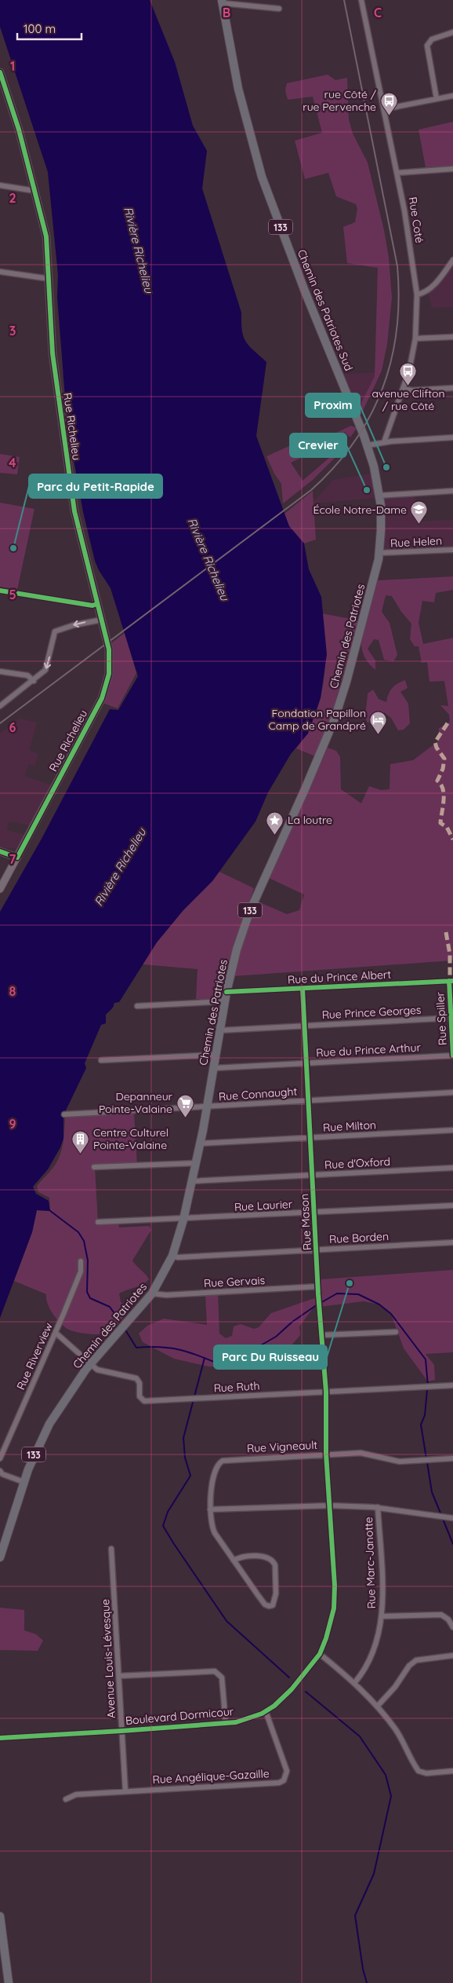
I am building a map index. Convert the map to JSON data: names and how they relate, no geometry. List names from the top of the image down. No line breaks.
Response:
{"streets":{"main road":["133","Chemin des Patriotes Sud","Rue Richelieu","Chemin des Patriotes"],"street":["Rue Coté","Rue Helen","Rue du Prince Albert","Rue Prince Georges","Rue Spiller","Rue du Prince Arthur","Rue Connaught","Rue Milton","Rue d'Oxford","Rue Laurier","Rue Mason","Rue Borden","Rue Gervais","Rue Riverview","Rue Ruth","Rue Vigneault","Rue Marc-Janotte","Avenue Louis-Lévesque","Boulevard Dormicour","Rue Angélique-Gazaille"]},"crossings":[["Chemin des Patriotes Sud","Chemin des Patriotes"],["Rue Helen","Chemin des Patriotes"],["Chemin des Patriotes","Rue du Prince Albert"],["Chemin des Patriotes","Rue Prince Georges"],["Chemin des Patriotes","Rue du Prince Arthur"],["Chemin des Patriotes","Rue Connaught"],["Chemin des Patriotes","Rue Milton"],["Chemin des Patriotes","Rue d'Oxford"],["Chemin des Patriotes","Rue Laurier"],["Chemin des Patriotes","Rue Borden"],["Chemin des Patriotes","Rue Gervais"],["Chemin des Patriotes","Rue Ruth"],["Rue du Prince Albert","Rue Spiller"],["Rue du Prince Albert","Rue Mason"],["Rue Prince Georges","Rue Spiller"],["Rue Prince Georges","Rue Mason"],["Rue Spiller","Rue du Prince Arthur"],["Rue du Prince Arthur","Rue Mason"],["Rue Connaught","Rue Mason"],["Rue Milton","Rue Mason"],["Rue d'Oxford","Rue Mason"],["Rue Laurier","Rue Mason"],["Rue Mason","Rue Borden"],["Rue Mason","Rue Gervais"],["Rue Mason","Rue Ruth"],["Rue Mason","Rue Vigneault"],["Rue Mason","Boulevard Dormicour"],["Rue Riverview","Rue Ruth"],["Rue Vigneault","Boulevard Dormicour"],["Avenue Louis-Lévesque","Boulevard Dormicour"],["Avenue Louis-Lévesque","Rue Angélique-Gazaille"],["Boulevard Dormicour","Rue Angélique-Gazaille"]],"water":["Rivière Richelieu"],"places":{"bus stop":["rue Côté / rue Pervenche","avenue Clifton / rue Côté"],"other":["Proxim","Crevier","Parc du Petit-Rapide","Parc Du Ruisseau"],"school or university":["École Notre-Dame"],"hotel":["Fondation Papillon Camp de Grandpré"],"place":["La loutre"],"supermarket":["Depanneur Pointe-Valaine"],"building":["Centre Culturel Pointe-Valaine"]},"scale_bar":"100 m","grid":{"columns":["B","C"],"rows":["1","2","3","4","5","6","7","8","9"]}}
